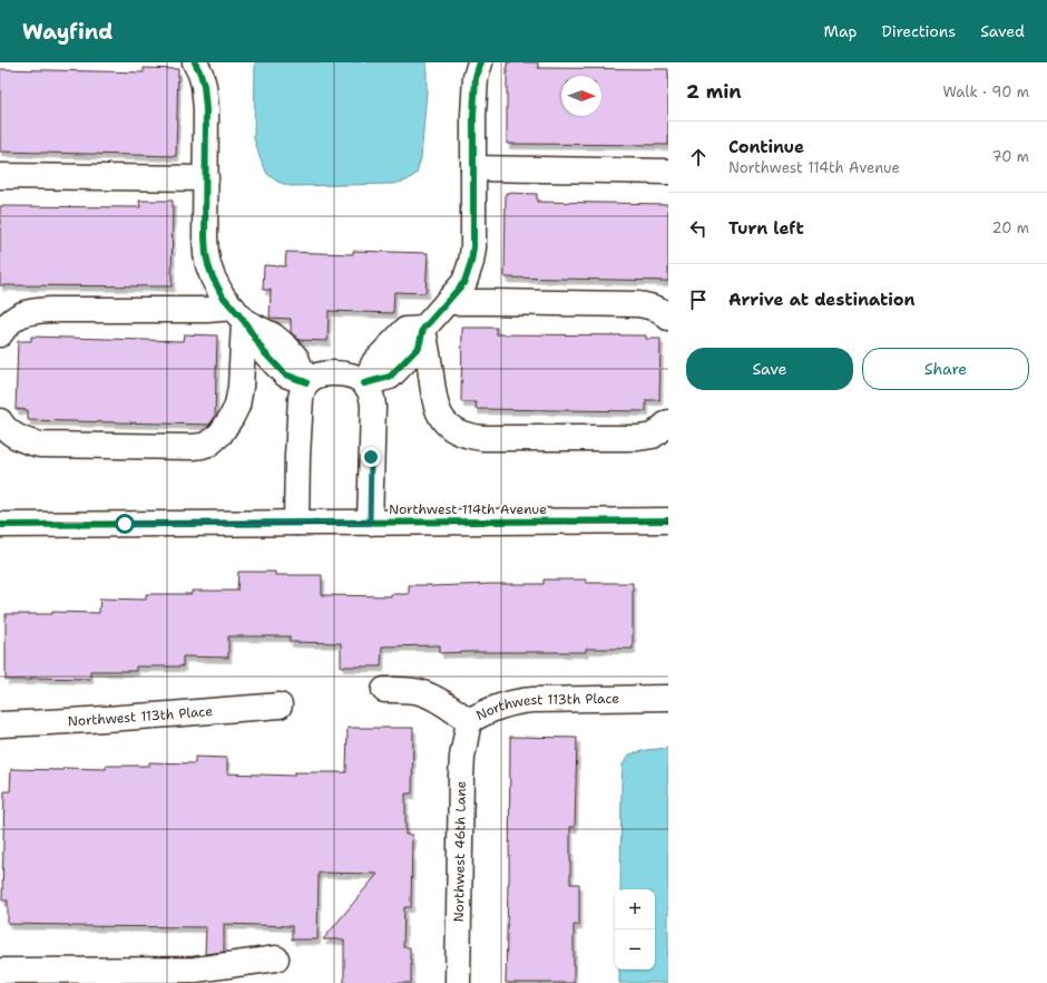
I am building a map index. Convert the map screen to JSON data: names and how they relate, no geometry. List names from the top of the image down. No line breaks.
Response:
{"streets":{"street":["Northwest 114th Avenue","Northwest 113th Place","Northwest 46th Lane"]},"crossings":[["Northwest 113th Place","Northwest 46th Lane"]],"north":"right","page":{"header":"Wayfind","nav":["Map","Directions","Saved"],"heading":["2 min","Walk · 90 m"],"list":[["Continue","Northwest 114th Avenue","70 m"],["Turn left","20 m"],"Arrive at destination"],"buttons":["Save","Share"],"map_buttons":["+","−"]}}
